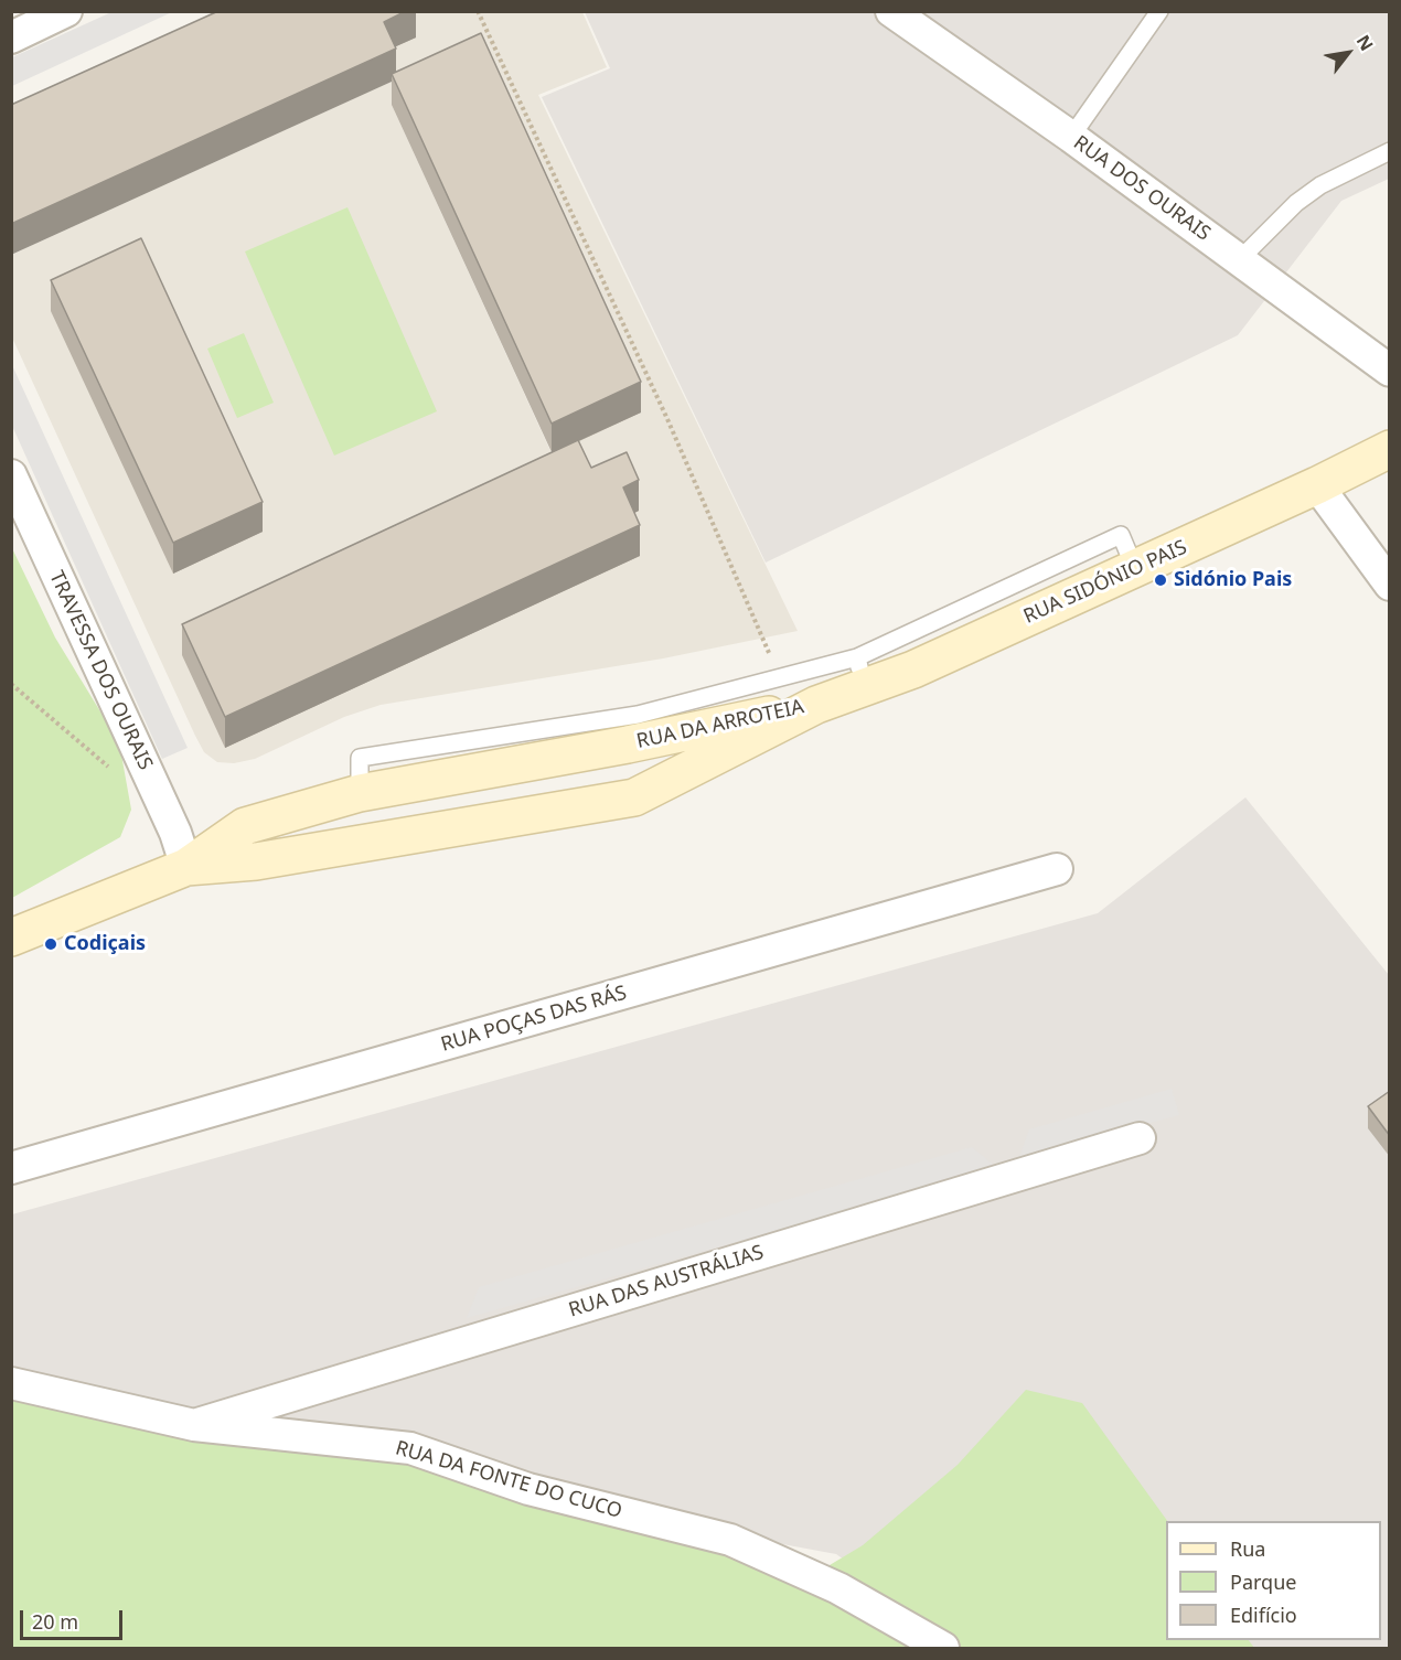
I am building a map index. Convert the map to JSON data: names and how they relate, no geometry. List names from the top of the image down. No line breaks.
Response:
{"streets":{"main road":["RUA SIDÓNIO PAIS","RUA DA ARROTEIA"],"street":["RUA DOS OURAIS","TRAVESSA DOS OURAIS","RUA POÇAS DAS RÁS","RUA DAS AUSTRÁLIAS","RUA DA FONTE DO CUCO"]},"crossings":[["RUA SIDÓNIO PAIS","RUA DA ARROTEIA"],["TRAVESSA DOS OURAIS","RUA DA ARROTEIA"],["RUA DAS AUSTRÁLIAS","RUA DA FONTE DO CUCO"]],"places":["Sidónio Pais","Codiçais"],"legend":["Rua","Parque","Edifício"],"scale_bar":"20 m","north":"top right"}
